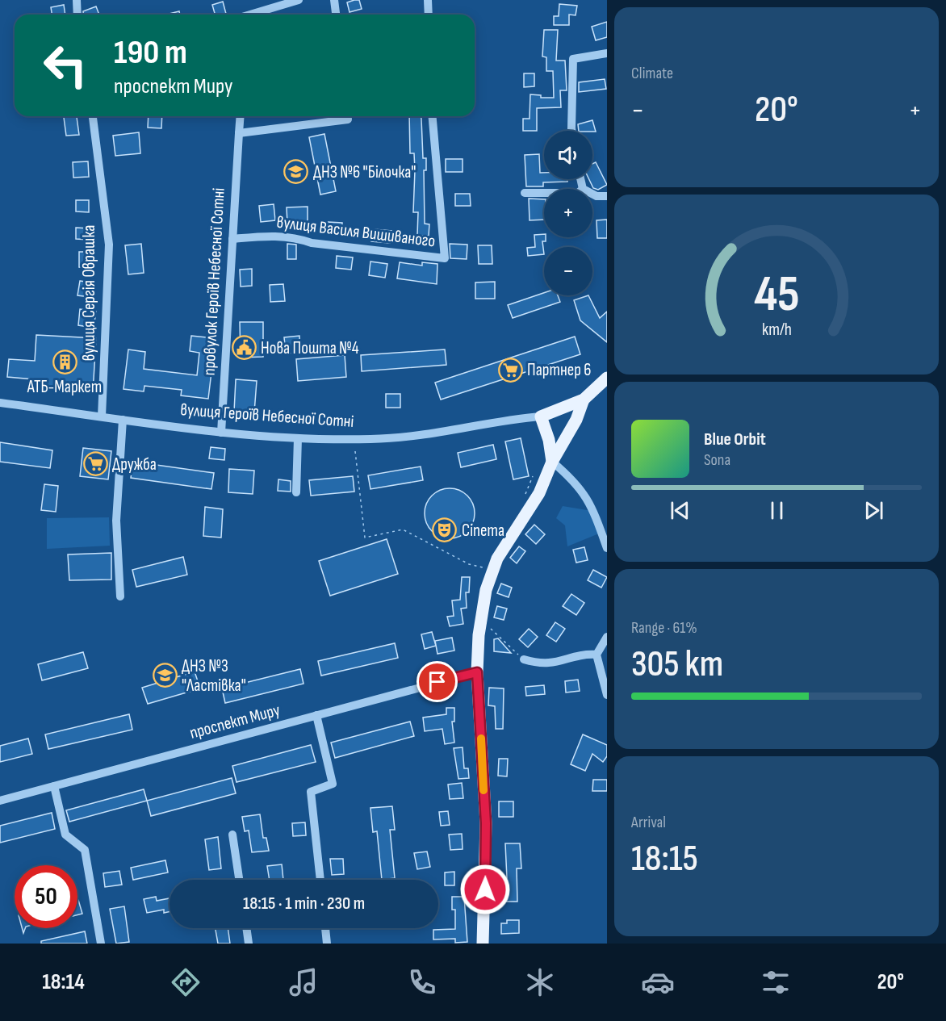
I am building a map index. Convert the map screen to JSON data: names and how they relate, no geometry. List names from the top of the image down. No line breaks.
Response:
{"streets":{"main road":["вулиця Героїв Небесної Сотні"],"street":["вулиця Василя Вишиваного","провулок Героїв Небесної Сотні","вулиця Сергія Оврашка","проспект Миру"]},"crossings":[["вулиця Василя Вишиваного","провулок Героїв Небесної Сотні"],["провулок Героїв Небесної Сотні","вулиця Героїв Небесної Сотні"],["вулиця Сергія Оврашка","вулиця Героїв Небесної Сотні"]],"places":{"school or university":["ДНЗ №6 \"Білочка\"","ДНЗ №3 \"Ластівка\""],"public building":["Нова Пошта №4"],"building":["АТБ-Маркет"],"supermarket":["Партнер 6","Дружба"],"theatre":["Cinema"]},"page":{"tile":["Climate",["Range · 61%","305 km"],["Arrival","18:15"]],"turn":["190 m","проспект Миру"],"heat":["−","20°","+"],"map_buttons":["+","−"],"song":["Blue Orbit","Sona"],"limit":"50","trip":"18:15 · 1 min · 230 m","tabs":["18:14","20°"],"gauge":["45","km/h"]}}
